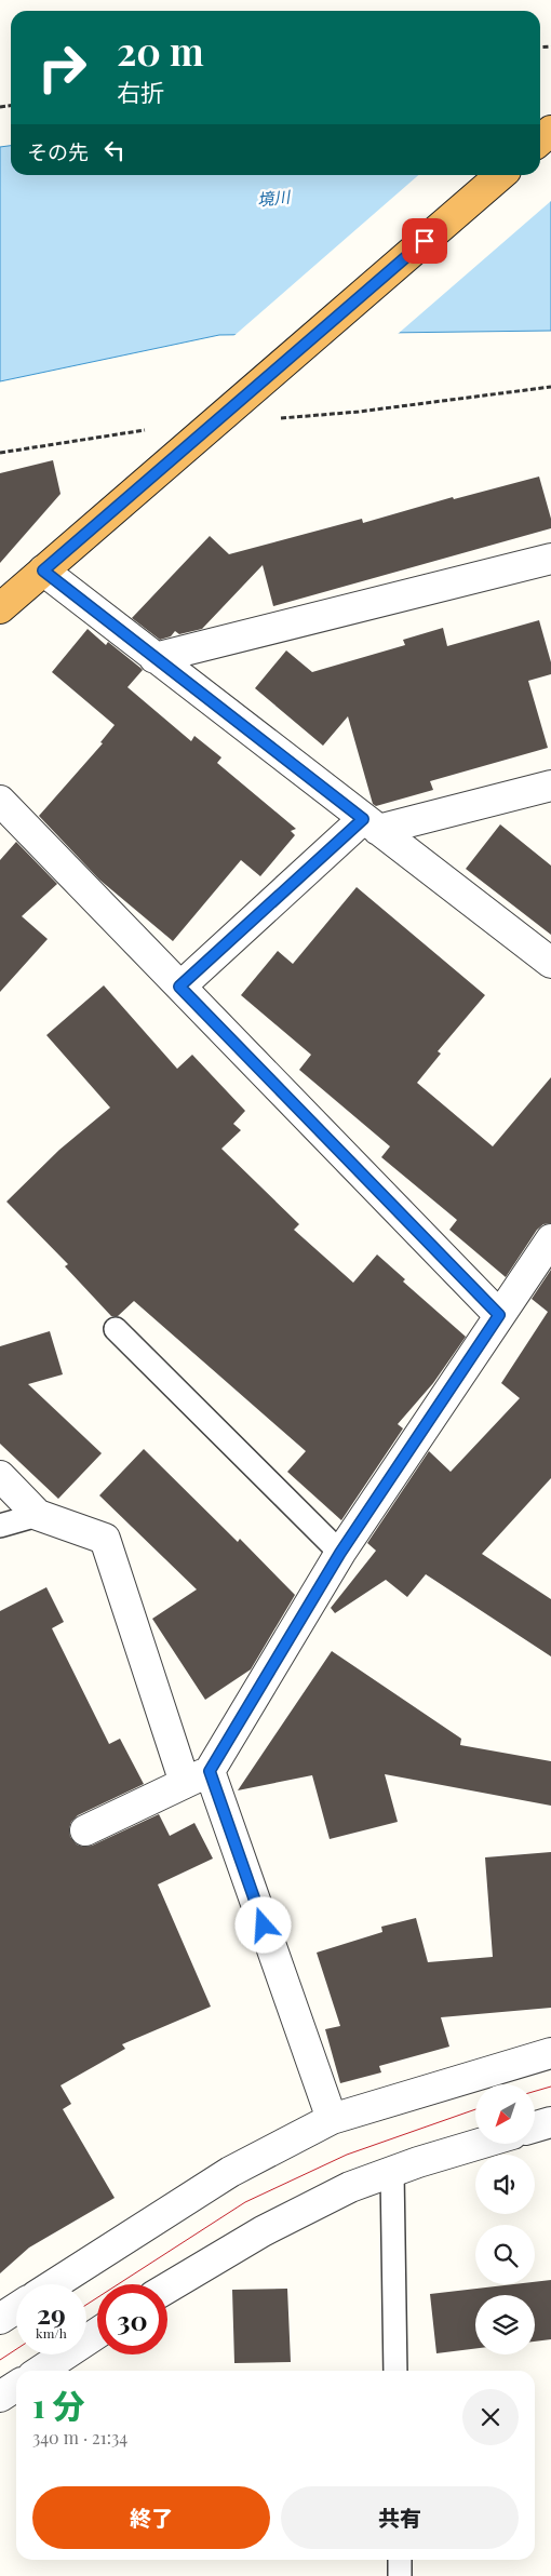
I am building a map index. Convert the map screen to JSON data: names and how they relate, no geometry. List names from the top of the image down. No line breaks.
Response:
{"water":["境川"],"north":"bottom left","page":{"turn":["20 m","右折"],"then":"その先","speed":"29 km/h","limit":"30","heading":["1 分","340 m · 21:34"],"buttons":["終了","共有"]}}
